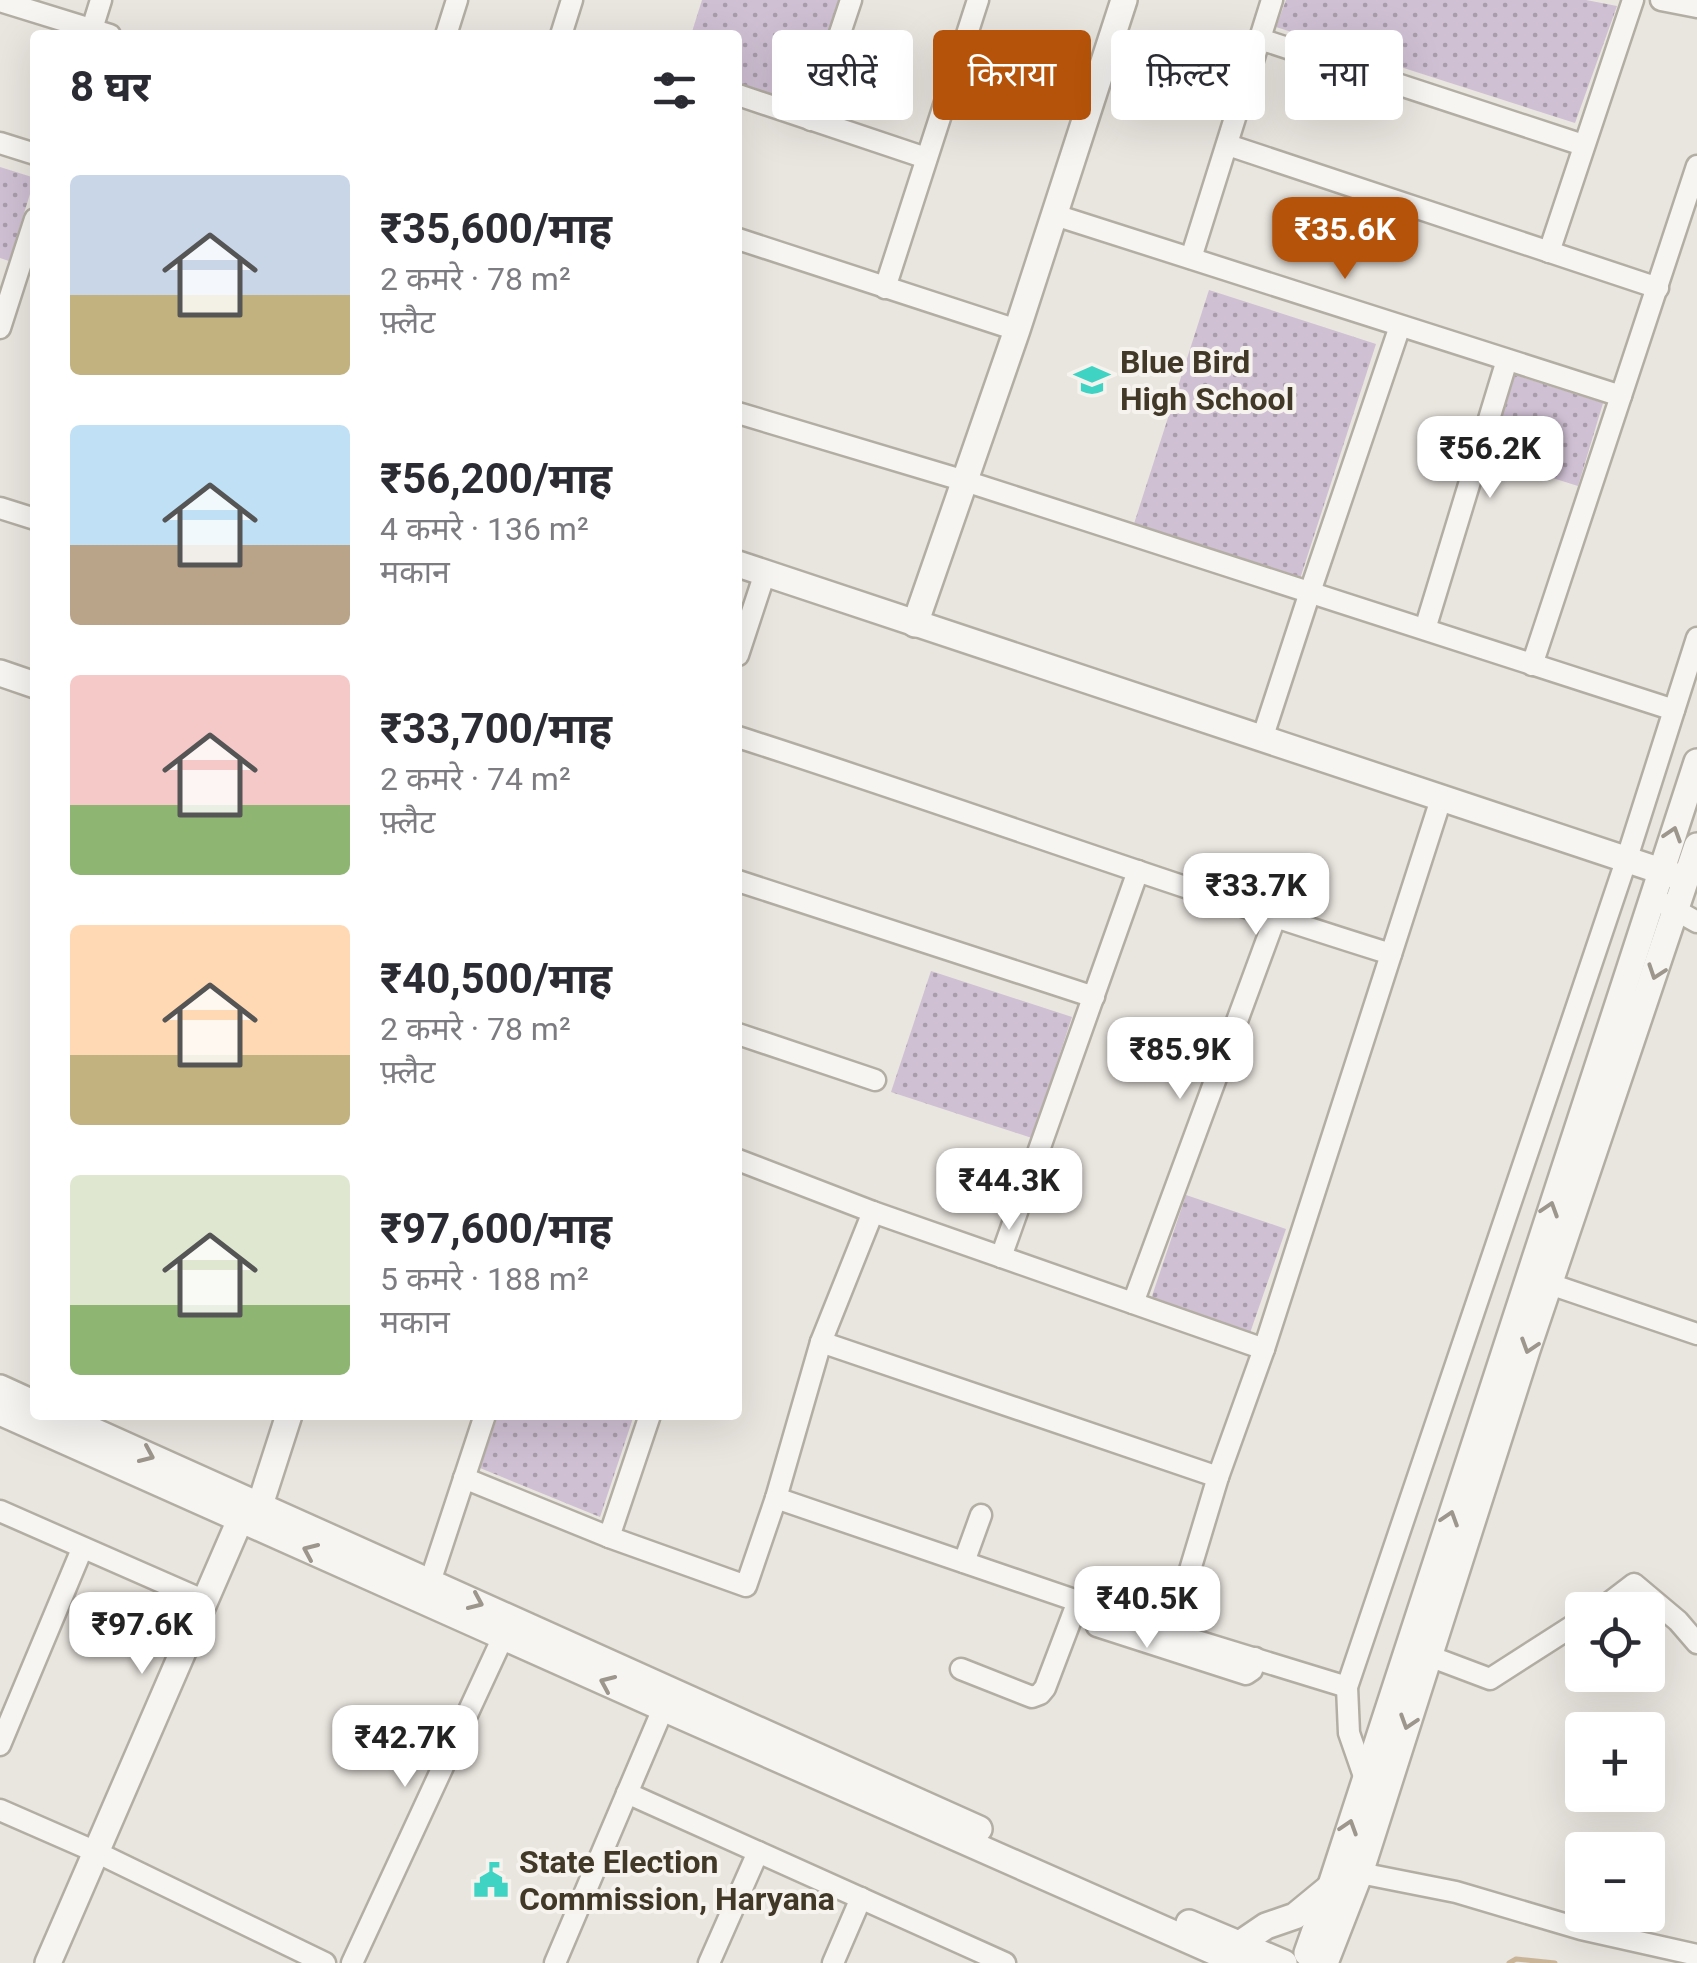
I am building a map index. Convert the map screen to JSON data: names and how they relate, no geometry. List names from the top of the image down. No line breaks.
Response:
{"places":{"school or university":["Blue Bird High School"],"public building":["State Election Commission, Haryana"]},"page":{"chip":["खरीदें","किराया","फ़िल्टर","नया"],"heading":"8 घर","list":[{"name":"₹35,600/माह","note":"2 कमरे · 78 m² · फ़्लैट"},{"name":"₹56,200/माह","note":"4 कमरे · 136 m² · मकान"},{"name":"₹33,700/माह","note":"2 कमरे · 74 m² · फ़्लैट"},{"name":"₹40,500/माह","note":"2 कमरे · 78 m² · फ़्लैट"},{"name":"₹97,600/माह","note":"5 कमरे · 188 m² · मकान"}],"price":["₹35.6K","₹56.2K","₹33.7K","₹85.9K","₹44.3K","₹40.5K","₹97.6K","₹42.7K"],"map_buttons":["+","−"]}}
